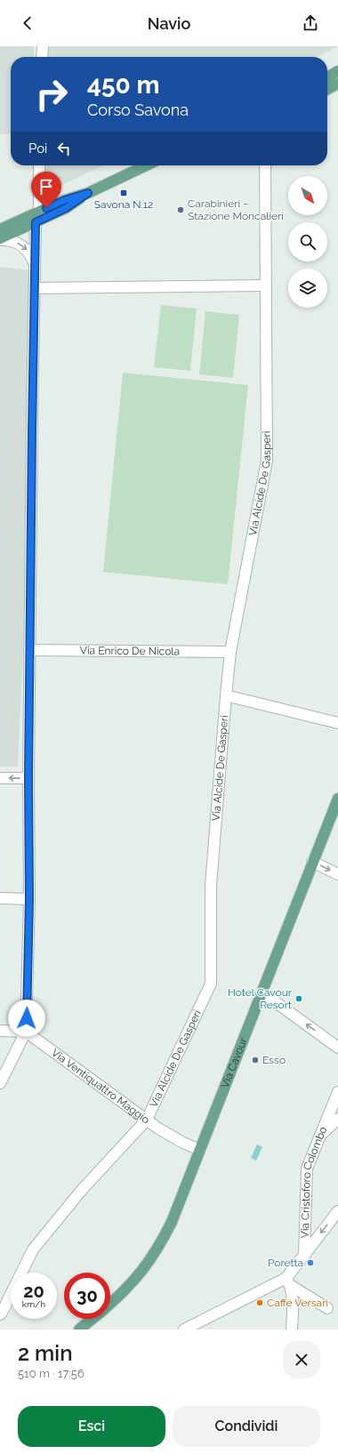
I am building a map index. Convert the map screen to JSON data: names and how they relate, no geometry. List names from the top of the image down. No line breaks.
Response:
{"streets":{"main road":["Via Cavour"],"street":["Via Alcide De Gasperi","Via Enrico De Nicola","Via Ventiquattro Maggio","Via Cristoforo Colombo"]},"crossings":[["Via Alcide De Gasperi","Via Enrico De Nicola"],["Via Alcide De Gasperi","Via Ventiquattro Maggio"],["Via Cavour","Via Ventiquattro Maggio"]],"places":{"transit":["Savona N.12"],"other":["Carabinieri – Stazione Moncalieri","Hotel Cavour Resort","Esso","Poretta","Caffè Versari"]},"north":"bottom right","page":{"header":"Navio","turn":["450 m","Corso Savona"],"then":"Poi","speed":"20 km/h","limit":"30","heading":["2 min","510 m · 17:56"],"buttons":["Esci","Condividi"]}}
